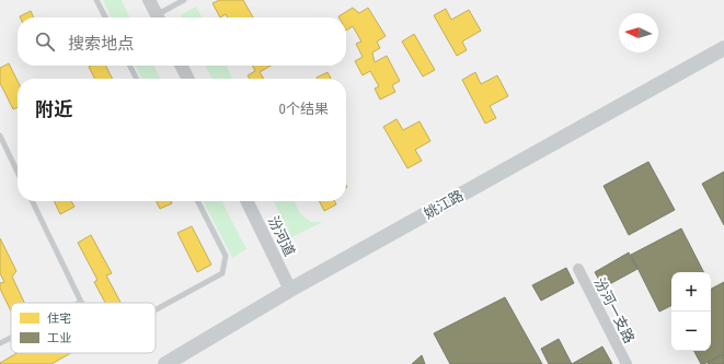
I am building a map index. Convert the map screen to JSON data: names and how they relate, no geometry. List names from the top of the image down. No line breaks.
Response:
{"streets":{"main road":["姚江路"],"street":["汾河道","汾河一支路"]},"crossings":[["姚江路","汾河道"]],"legend":["住宅","工业"],"north":"left","page":{"search":"搜索地点","heading":["附近","0个结果"],"map_buttons":["+","−"]}}
